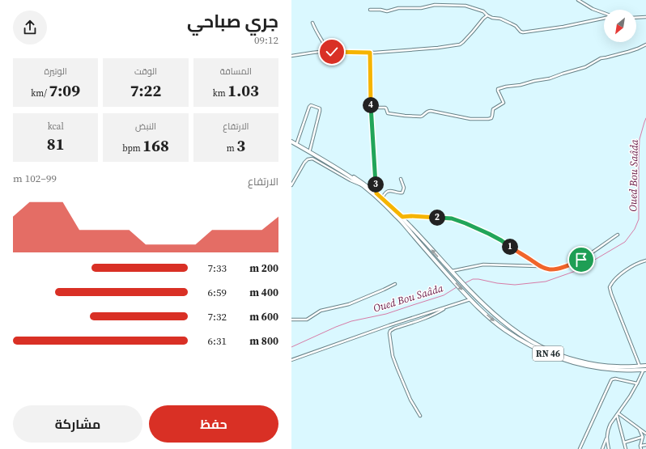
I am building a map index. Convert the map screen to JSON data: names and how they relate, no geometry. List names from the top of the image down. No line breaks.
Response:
{"streets":{"main road":["RN 46"]},"water":["Oued Bou Saâda"],"north":"bottom left","page":{"heading":["جري صباحي","09:12"],"stats":[["المسافة","1.03 km"],["الوقت","7:22"],["الوتيرة","7:09 /km"],["الارتفاع","3 m"],["النبض","168 bpm"],["kcal","81"]],"pins":["4","3","2","1"],"chart":["الارتفاع","99–102 m"],"list":[{"name":"200 m","note":"7:33"},{"name":"400 m","note":"6:59"},{"name":"600 m","note":"7:32"},{"name":"800 m","note":"6:31"}],"buttons":["حفظ","مشاركة"]}}
